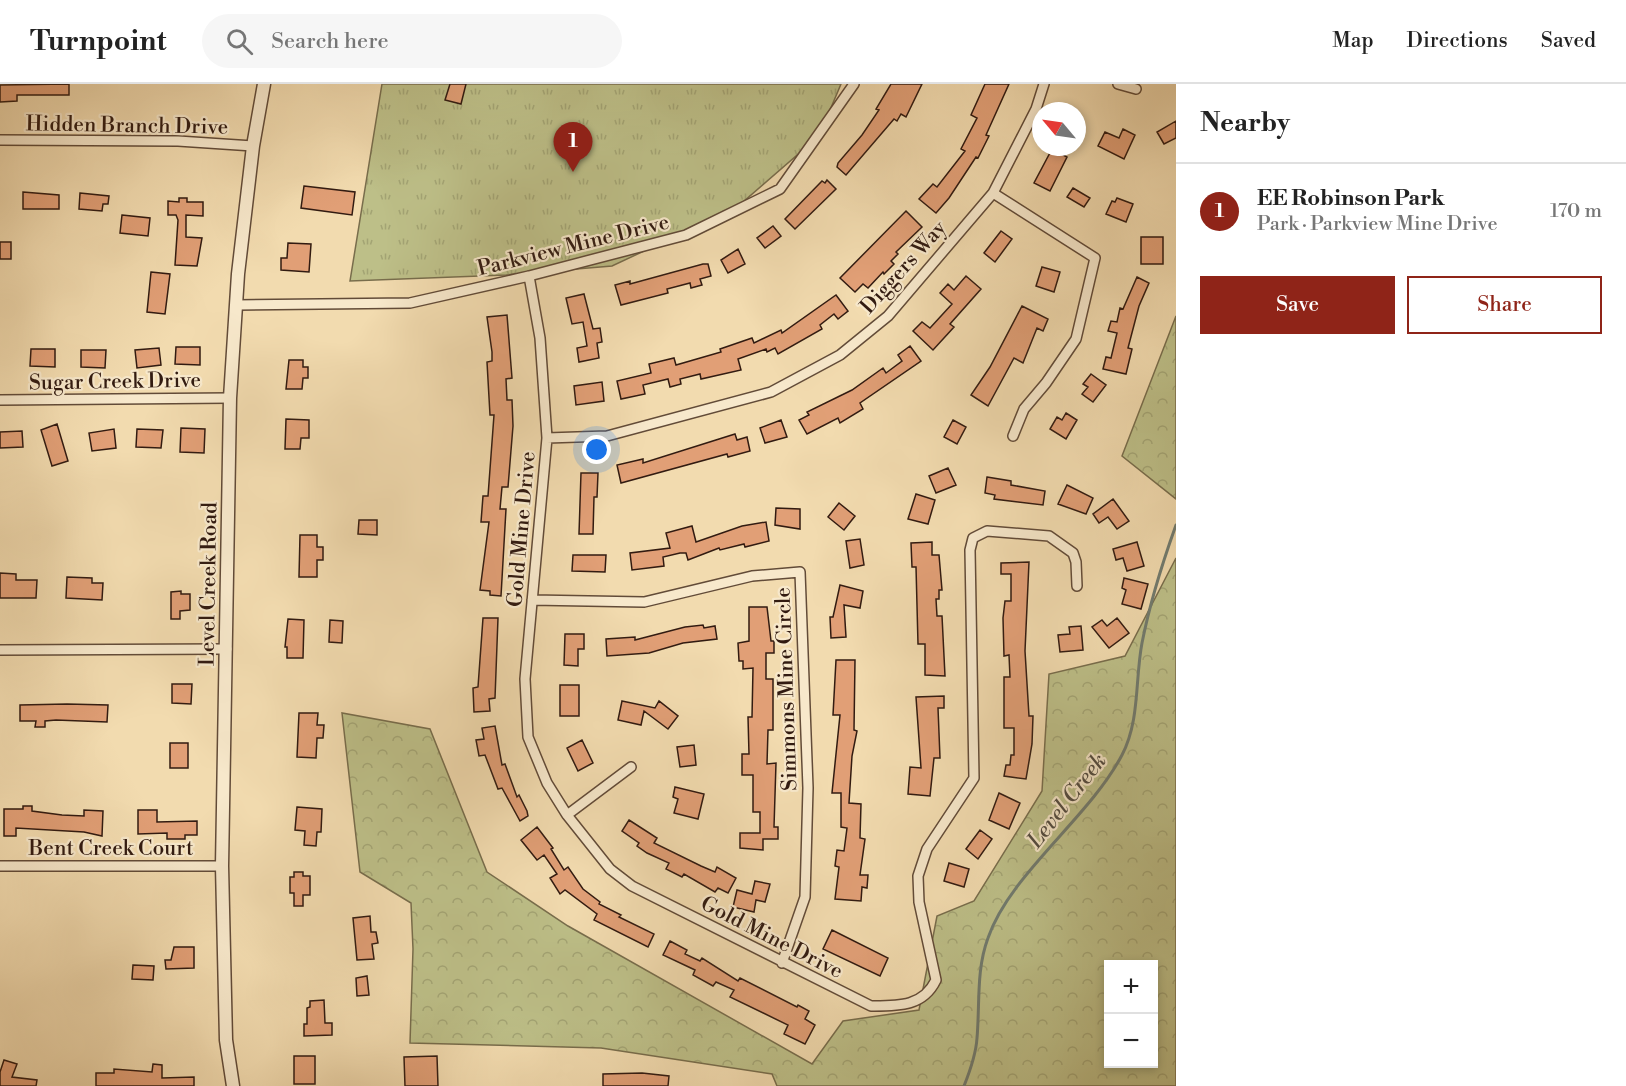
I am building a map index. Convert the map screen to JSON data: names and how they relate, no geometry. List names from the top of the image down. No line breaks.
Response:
{"streets":{"street":["Hidden Branch Drive","Parkview Mine Drive","Diggers Way","Sugar Creek Drive","Gold Mine Drive","Level Creek Road","Simmons Mine Circle","Bent Creek Court"]},"crossings":[["Hidden Branch Drive","Level Creek Road"],["Parkview Mine Drive","Gold Mine Drive"],["Parkview Mine Drive","Level Creek Road"],["Diggers Way","Gold Mine Drive"],["Sugar Creek Drive","Level Creek Road"],["Gold Mine Drive","Simmons Mine Circle"],["Level Creek Road","Bent Creek Court"]],"water":["Level Creek"],"north":"top left","page":{"header":"Turnpoint","search":"Search here","nav":["Map","Directions","Saved"],"heading":"Nearby","pins":"1","list":[{"mark":"1","name":"EE Robinson Park","note":"Park · Parkview Mine Drive","value":"170 m"}],"buttons":["Save","Share"],"map_buttons":["+","−"]}}
